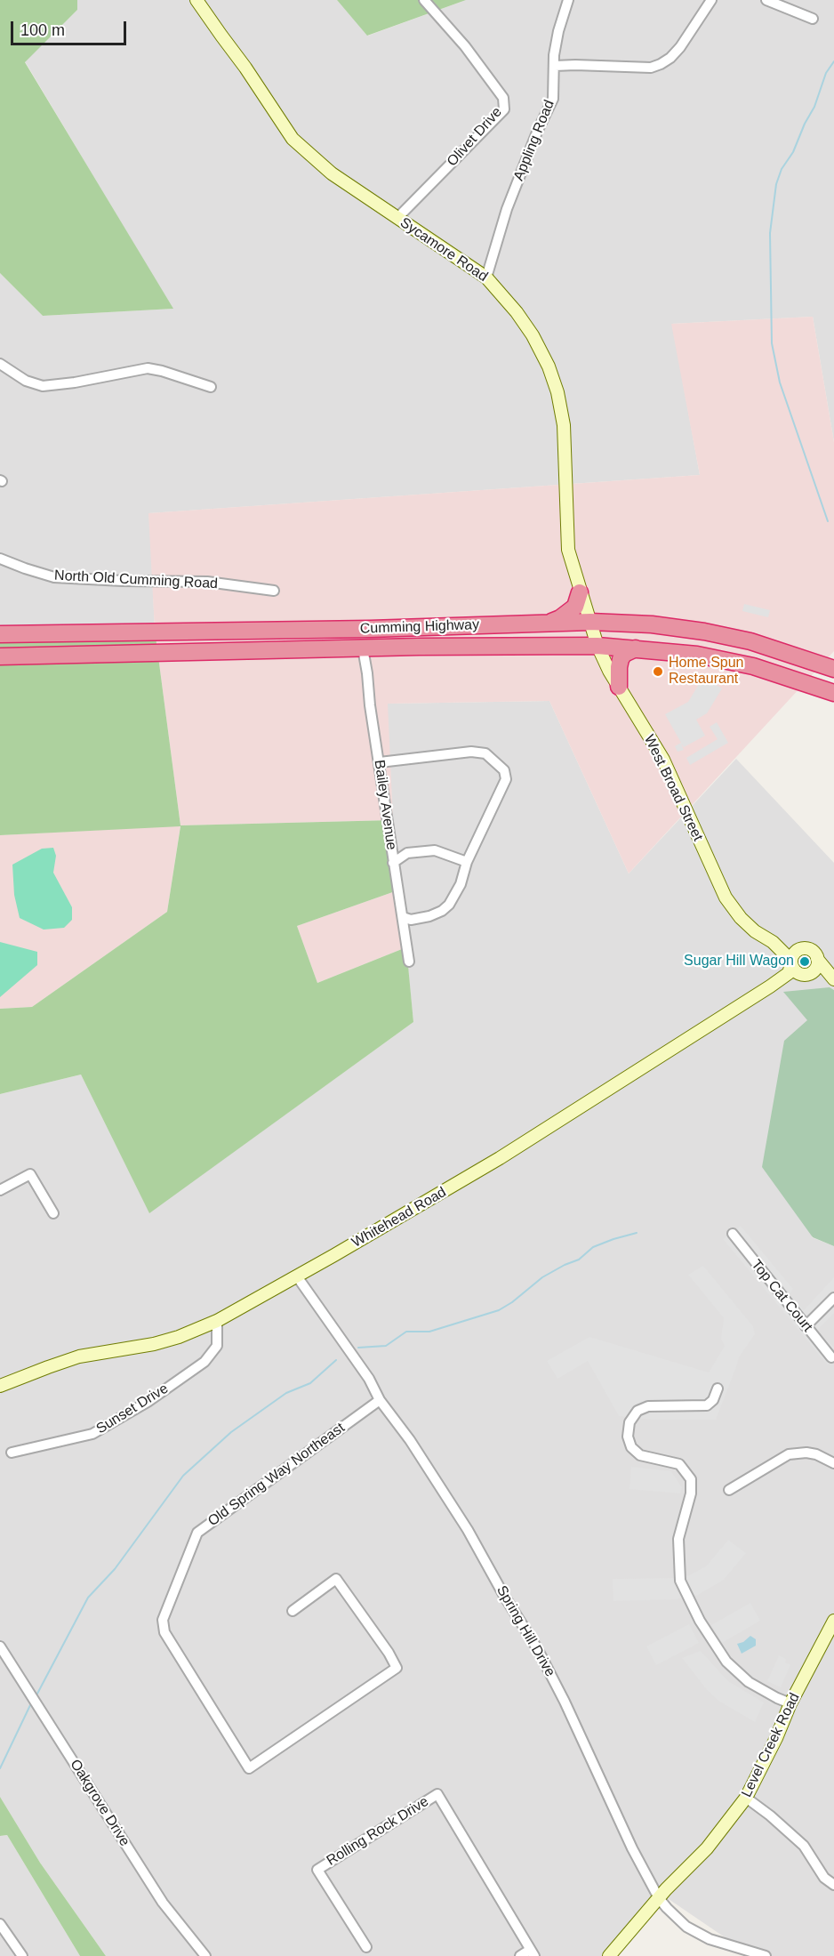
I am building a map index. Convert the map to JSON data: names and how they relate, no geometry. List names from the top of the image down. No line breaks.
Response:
{"streets":{"highway":["Cumming Highway"],"street":["Olivet Drive","Appling Road","Sycamore Road","North Old Cumming Road","West Broad Street","Bailey Avenue","Whitehead Road","Top Cat Court","Sunset Drive","Old Spring Way Northeast","Spring Hill Drive","Level Creek Road","Oakgrove Drive","Rolling Rock Drive"]},"crossings":[["Olivet Drive","Sycamore Road"],["Appling Road","Sycamore Road"],["Sycamore Road","Cumming Highway"],["Sycamore Road","West Broad Street"],["Cumming Highway","West Broad Street"],["Cumming Highway","Bailey Avenue"],["West Broad Street","Whitehead Road"],["Whitehead Road","Sunset Drive"],["Whitehead Road","Spring Hill Drive"],["Old Spring Way Northeast","Spring Hill Drive"],["Spring Hill Drive","Level Creek Road"]],"places":["Home Spun Restaurant","Sugar Hill Wagon"],"scale_bar":"100 m"}
